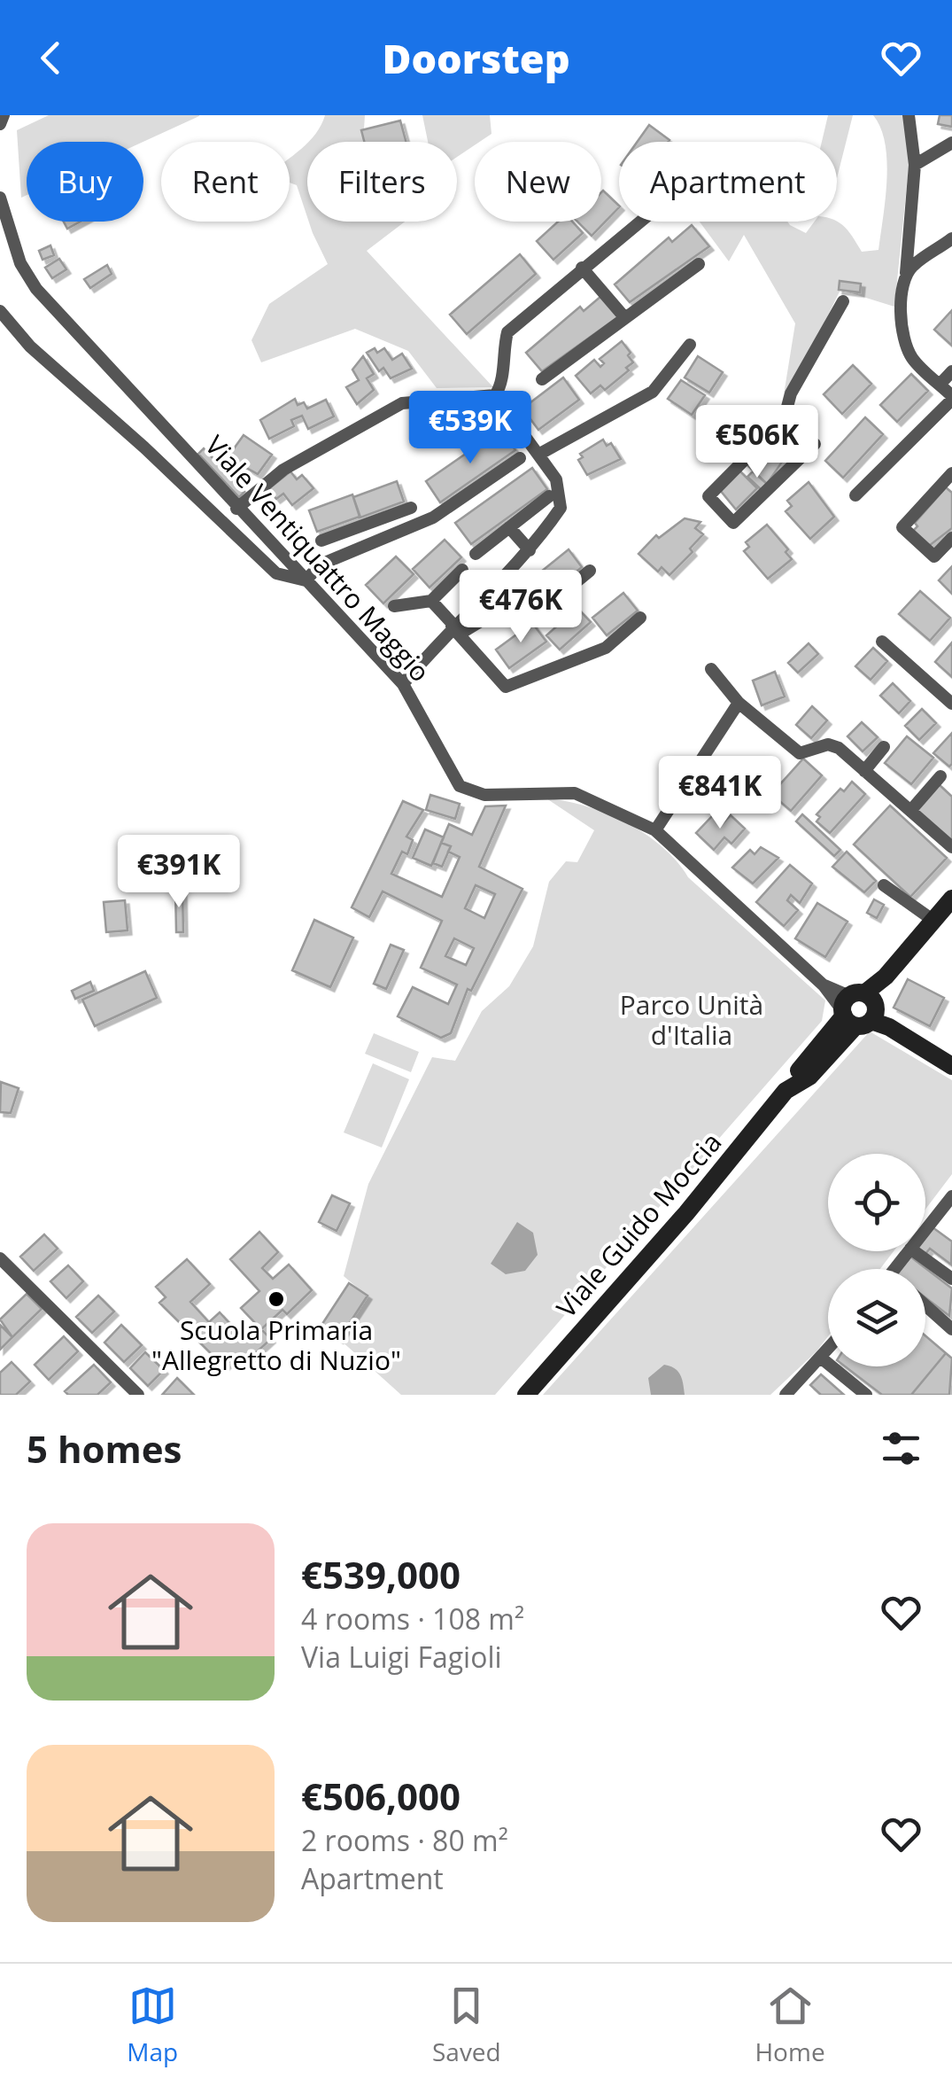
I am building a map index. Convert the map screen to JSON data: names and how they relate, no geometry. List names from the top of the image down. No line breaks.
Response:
{"streets":{"main road":["Viale Ventiquattro Maggio","Viale Guido Moccia"]},"crossings":[["Viale Ventiquattro Maggio","Viale Guido Moccia"]],"parks":["Parco Unità d'Italia"],"places":["Scuola Primaria \"Allegretto di Nuzio\""],"page":{"header":"Doorstep","chip":["Buy","Rent","Filters","New","Apartment"],"price":["€539K","€506K","€476K","€841K","€391K"],"heading":"5 homes","list":[{"name":"€539,000","note":"4 rooms · 108 m² · Via Luigi Fagioli"},{"name":"€506,000","note":"2 rooms · 80 m² · Apartment"}],"tabs":["Map","Saved","Home"]}}
